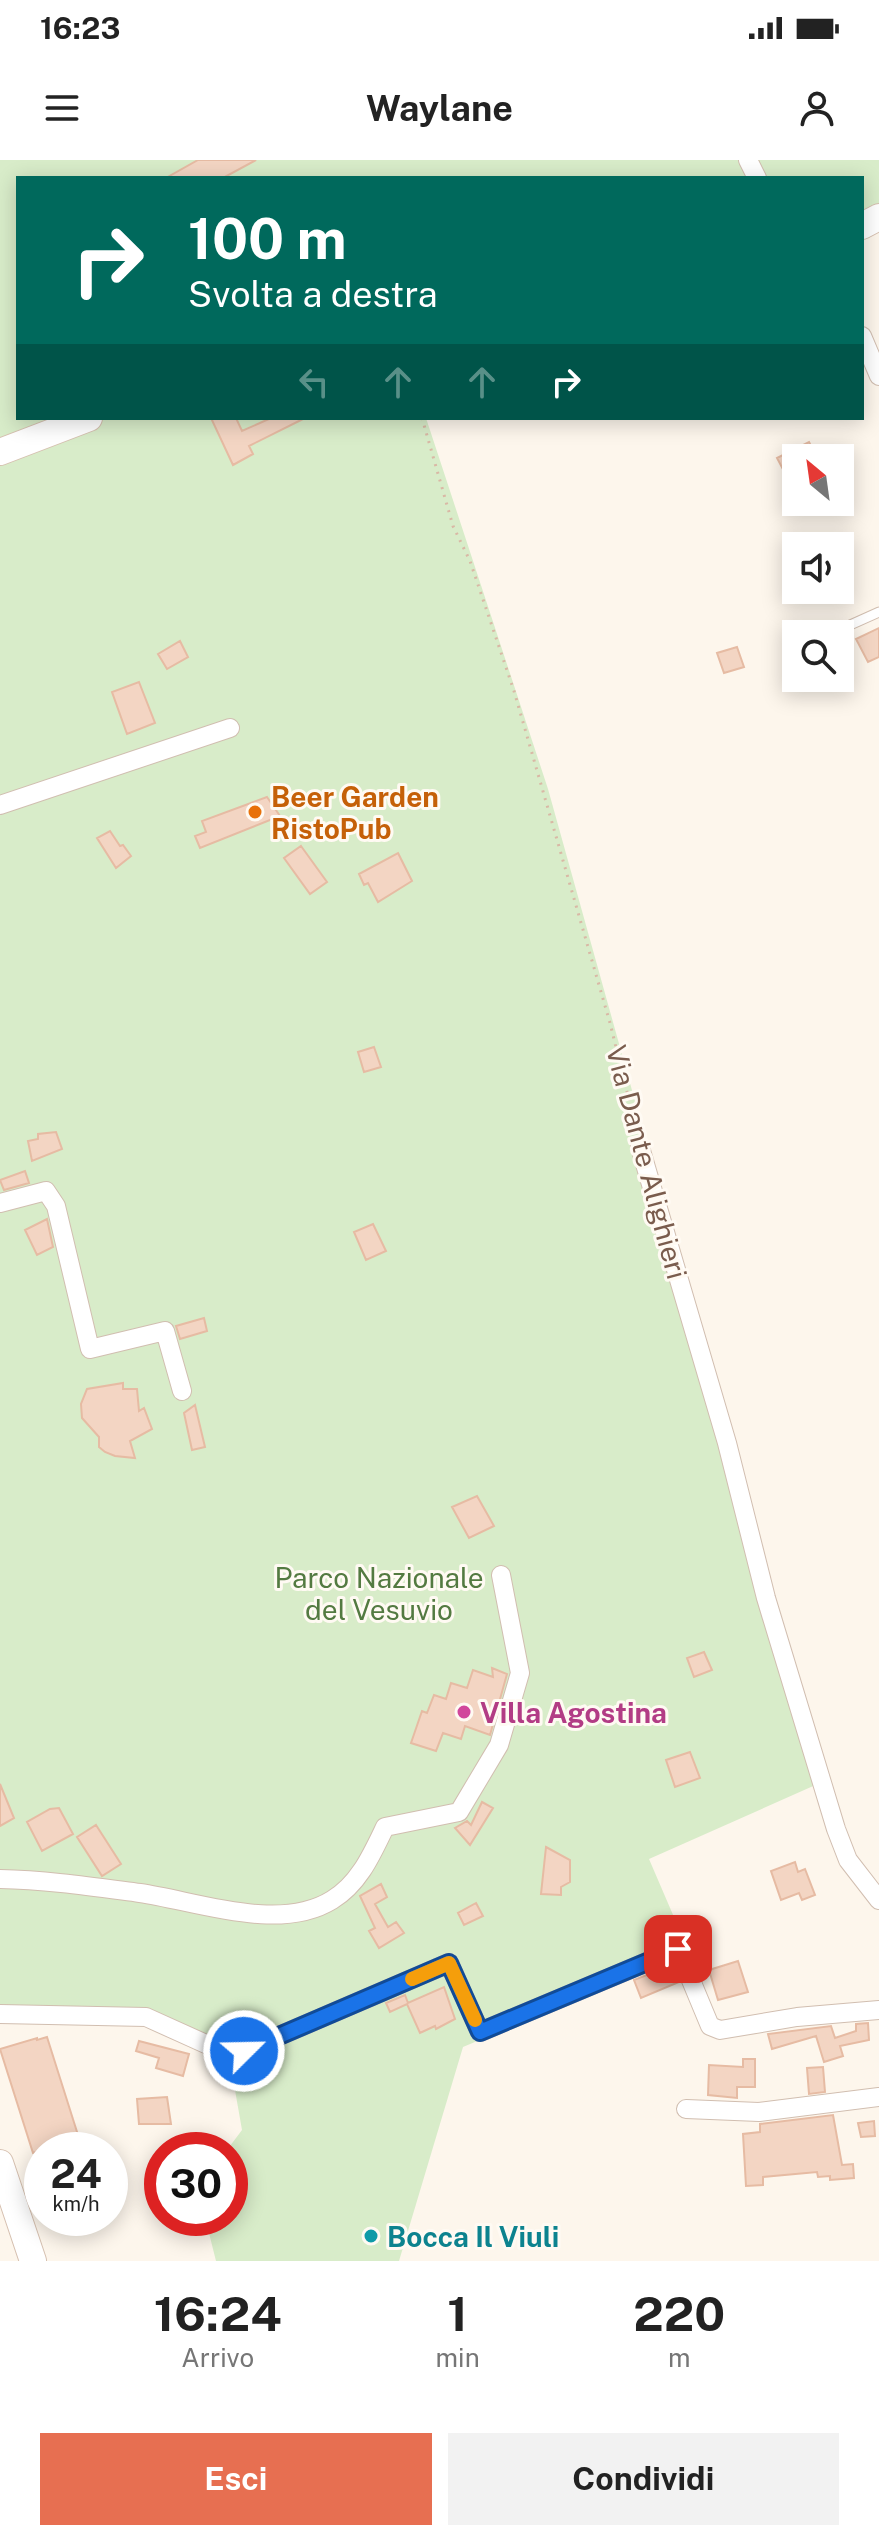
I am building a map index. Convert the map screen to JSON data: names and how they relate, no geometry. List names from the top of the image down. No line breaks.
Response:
{"streets":{"street":["Via Dante Alighieri"]},"parks":["Parco Nazionale del Vesuvio"],"places":["Beer Garden RistoPub","Villa Agostina","Bocca Il Viuli"],"north":"top left","page":{"status":"16:23","header":"Waylane","turn":["100 m","Svolta a destra"],"speed":"24 km/h","limit":"30","eta":["16:24","Arrivo","1","min","220","m"],"buttons":["Esci","Condividi"]}}
